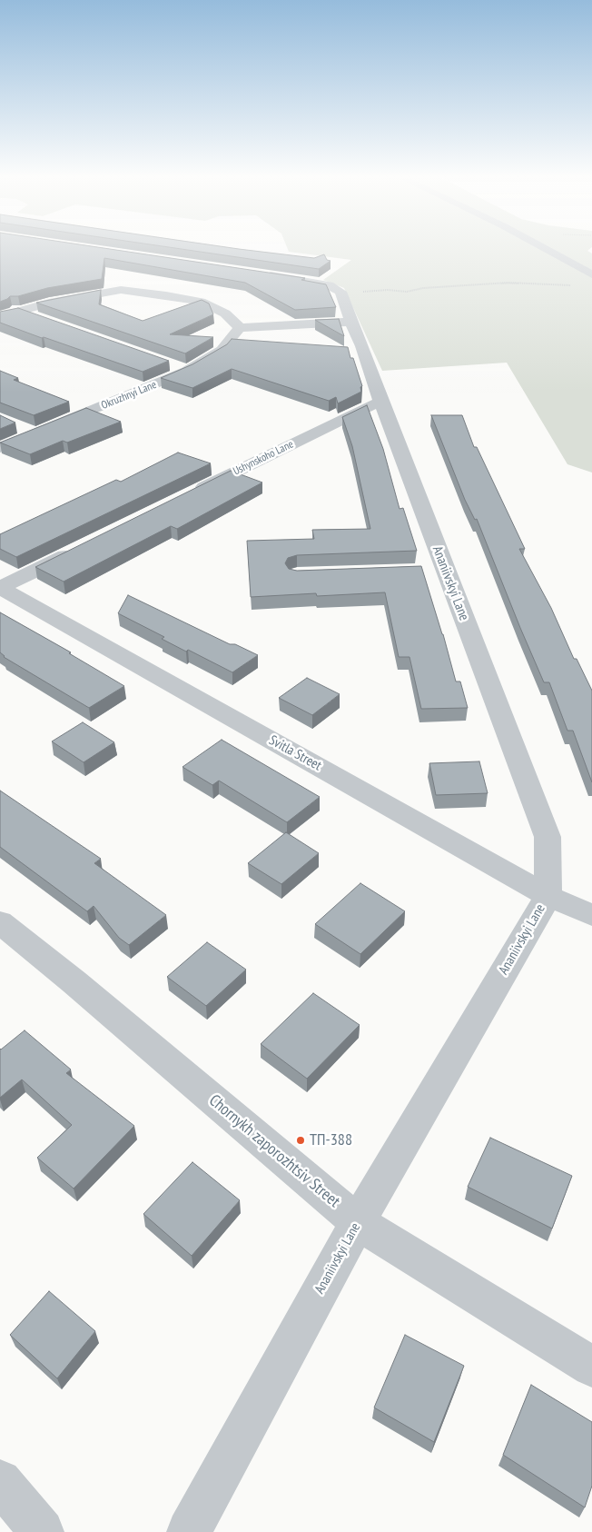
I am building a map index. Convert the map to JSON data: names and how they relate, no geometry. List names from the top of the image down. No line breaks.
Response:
{"streets":{"street":["Okruzhnyi Lane","Ushynskoho Lane","Ananiivskyi Lane","Svitla Street","Chornykh zaporozhtsiv Street"]},"crossings":[["Ushynskoho Lane","Ananiivskyi Lane"],["Ananiivskyi Lane","Svitla Street"],["Ananiivskyi Lane","Chornykh zaporozhtsiv Street"]],"places":["ТП-388"]}
